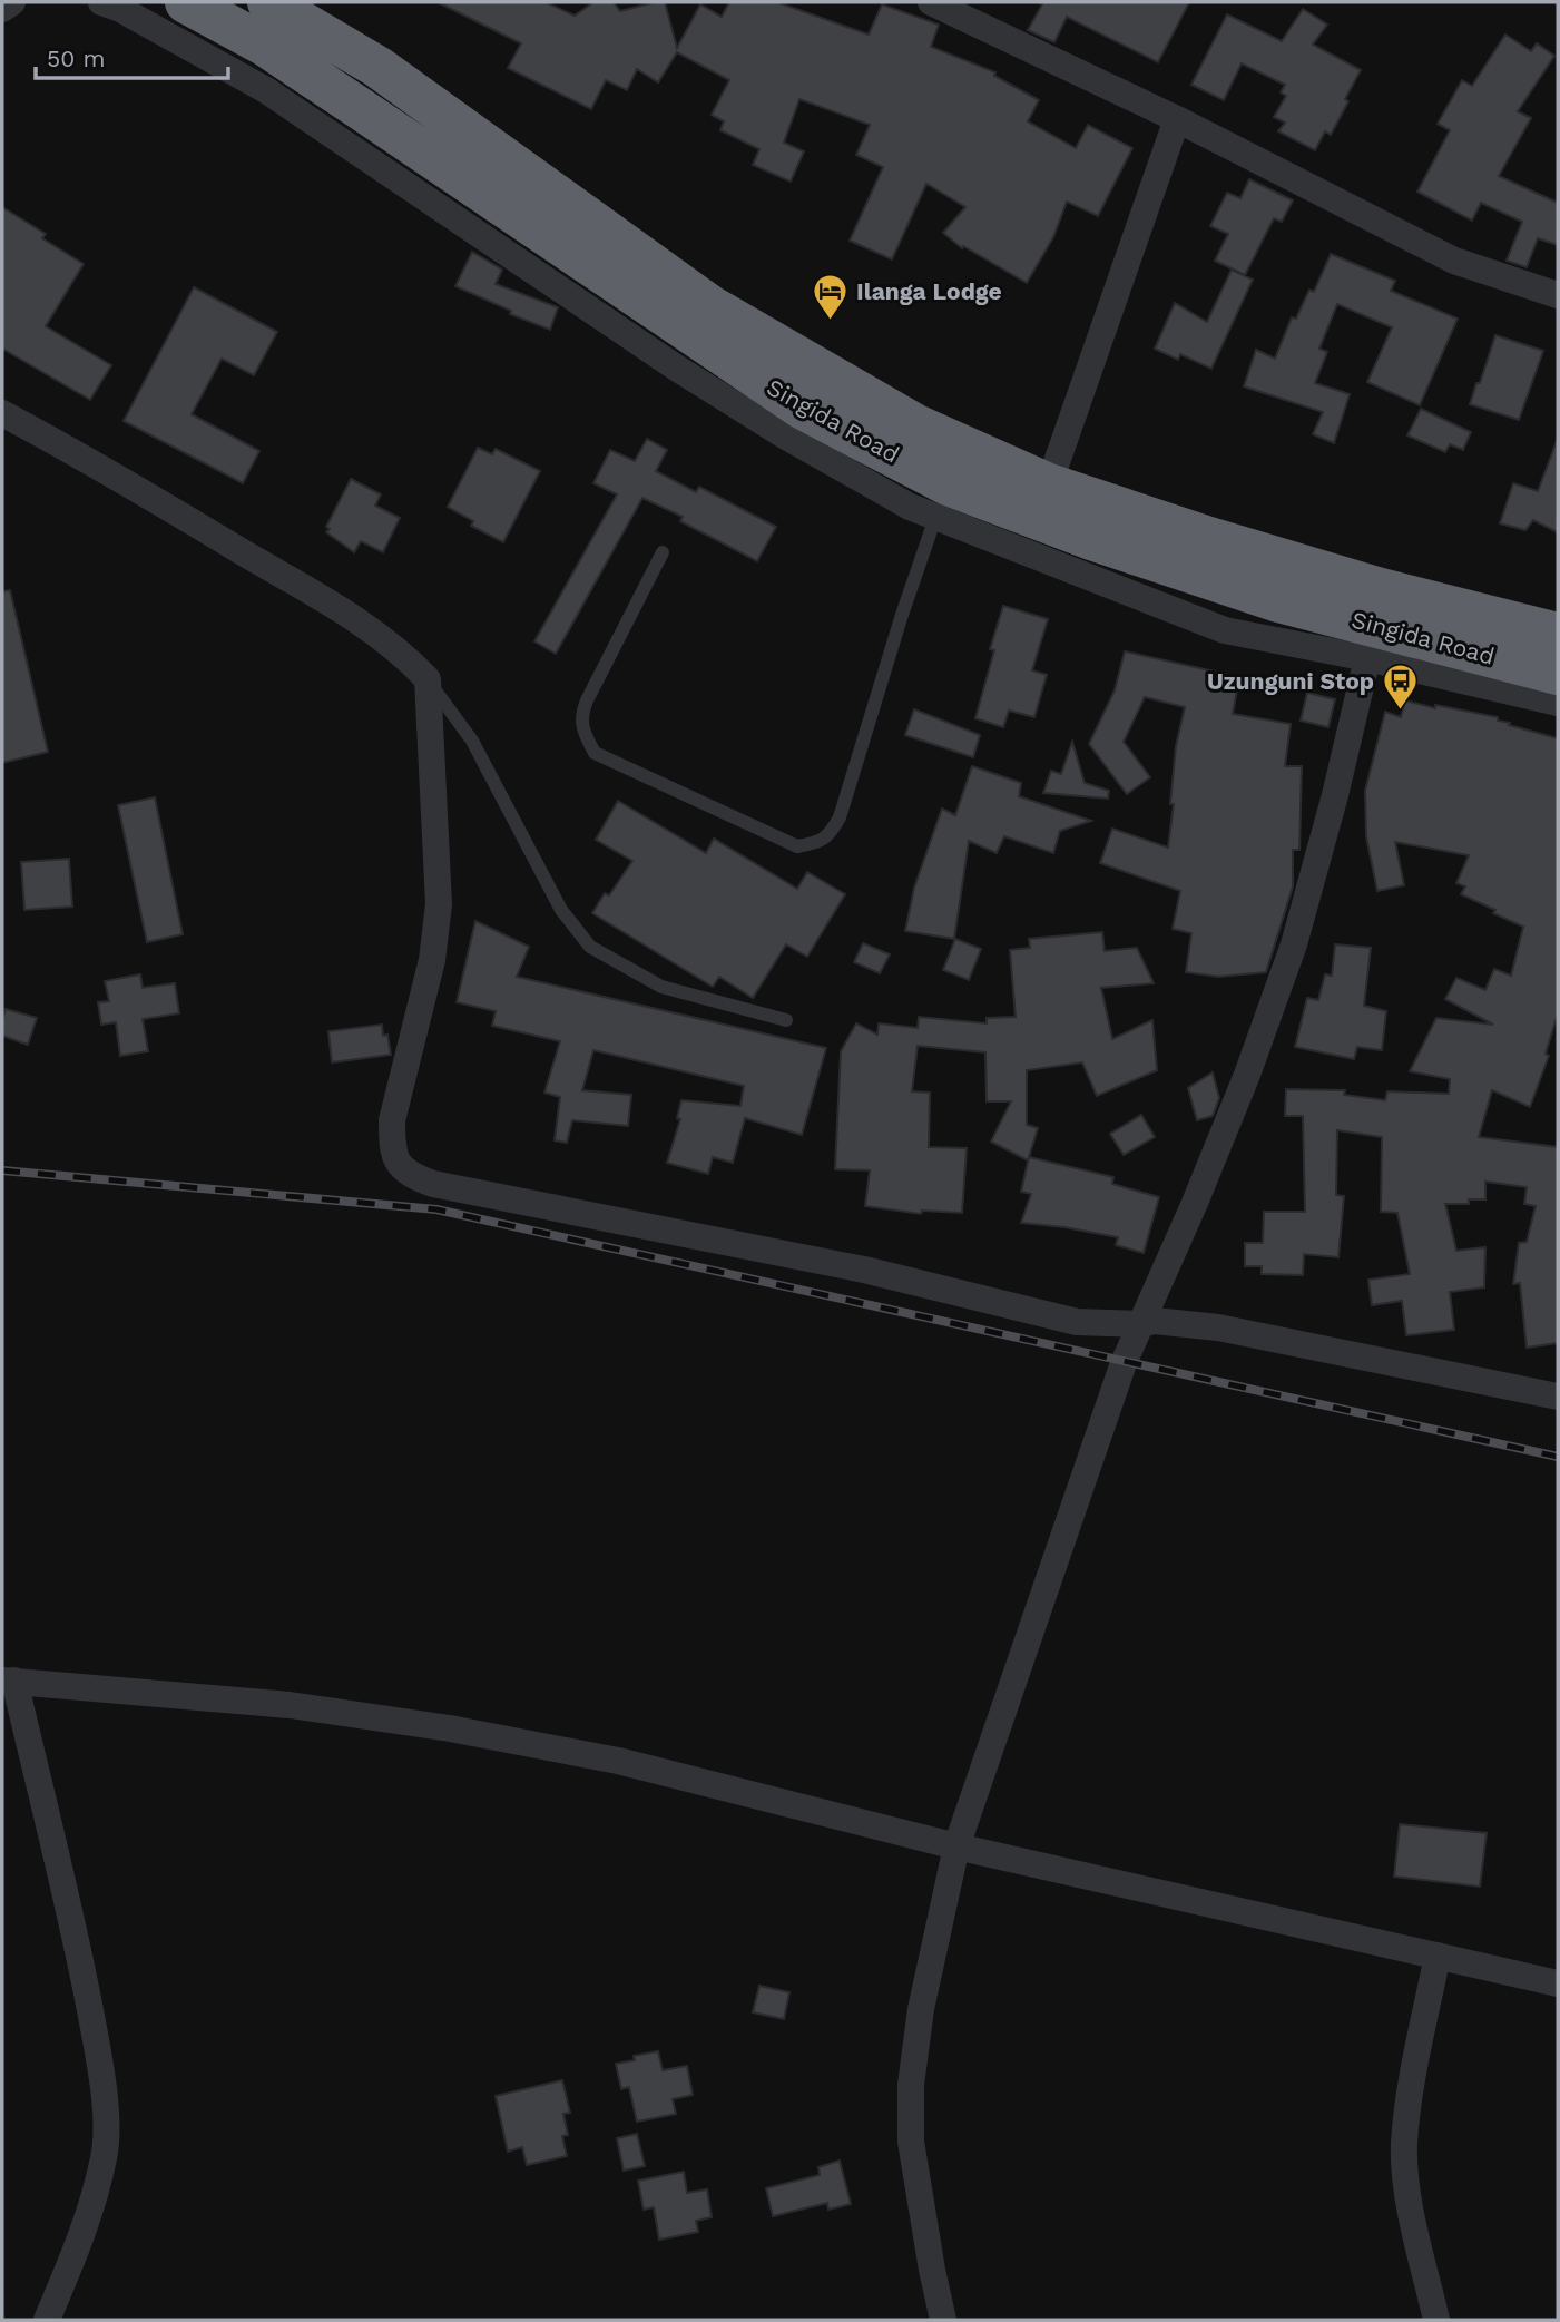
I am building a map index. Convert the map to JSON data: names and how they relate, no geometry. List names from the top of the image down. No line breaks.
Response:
{"streets":{"highway":["Singida Road"]},"places":{"hotel":["Ilanga Lodge"],"bus stop":["Uzunguni Stop"]},"scale_bar":"50 m"}
